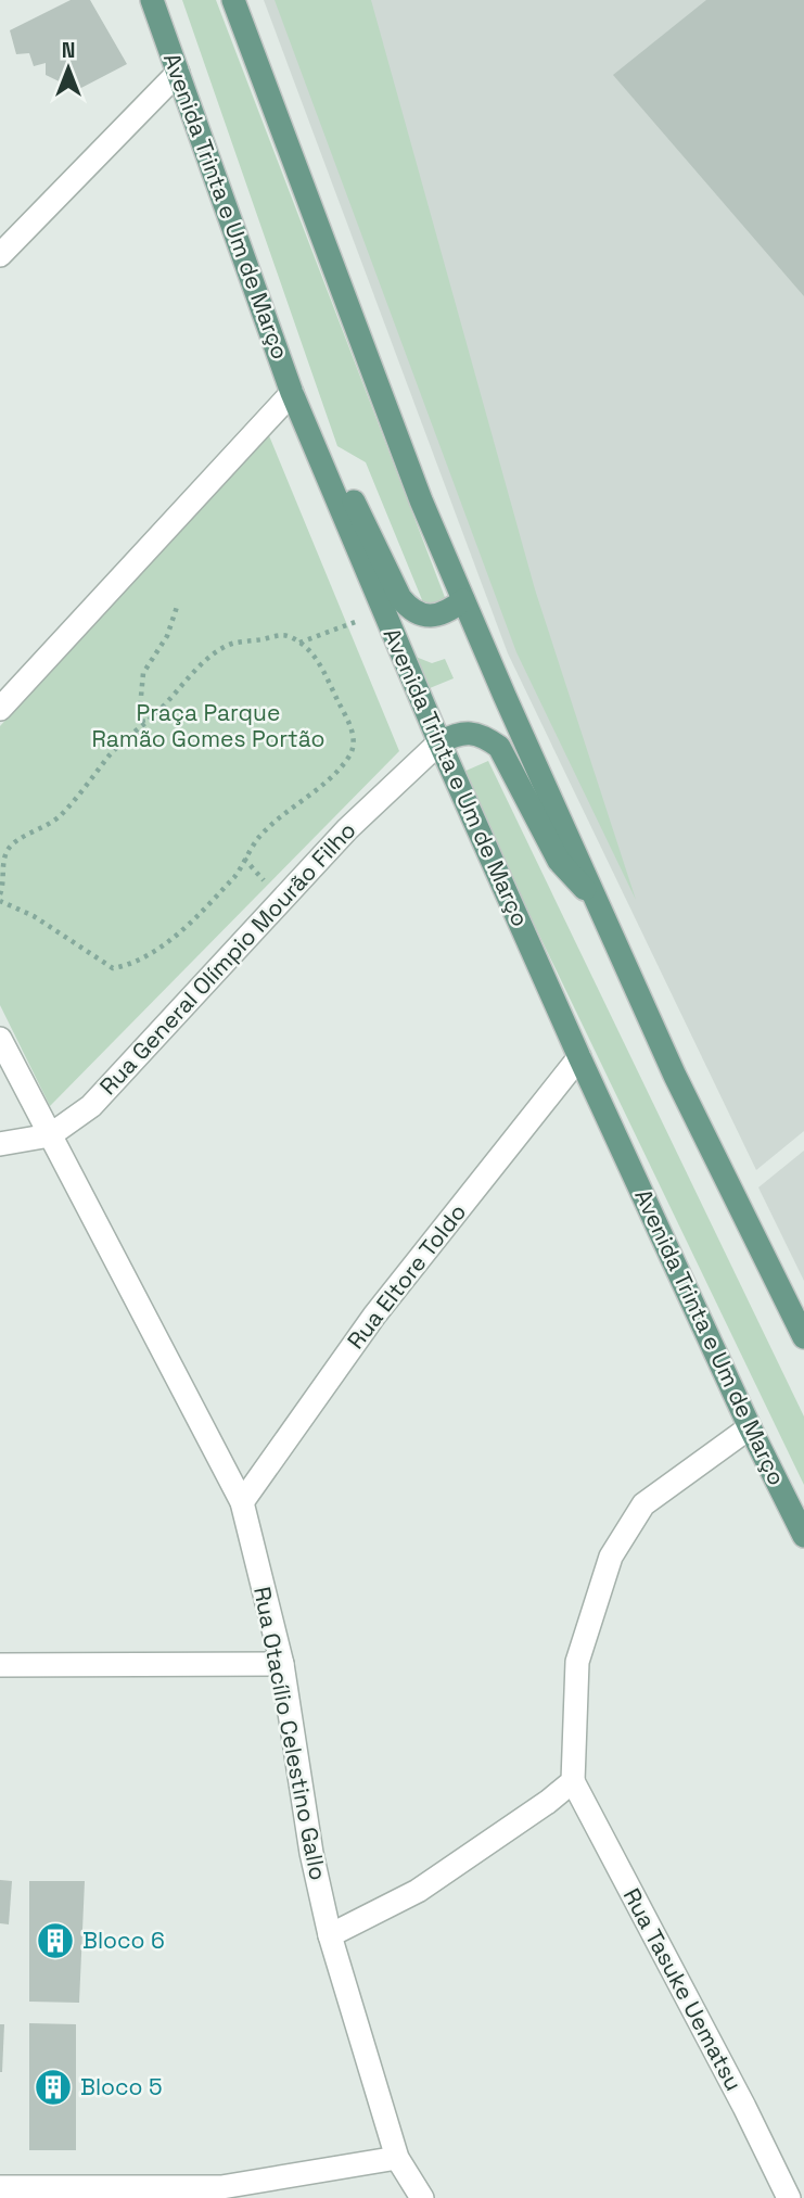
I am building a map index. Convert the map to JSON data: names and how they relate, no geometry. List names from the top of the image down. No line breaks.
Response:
{"streets":{"main road":["Avenida Trinta e Um de Março"],"street":["Rua General Olímpio Mourão Filho","Rua Eltore Toldo","Rua Otacílio Celestino Gallo","Rua Tasuke Uematsu"]},"crossings":[["Avenida Trinta e Um de Março","Rua General Olímpio Mourão Filho"],["Avenida Trinta e Um de Março","Rua Eltore Toldo"],["Rua General Olímpio Mourão Filho","Rua Otacílio Celestino Gallo"],["Rua Eltore Toldo","Rua Otacílio Celestino Gallo"]],"parks":["Praça Parque Ramão Gomes Portão"],"places":{"building":["Bloco 6","Bloco 5"]},"north":"top"}
